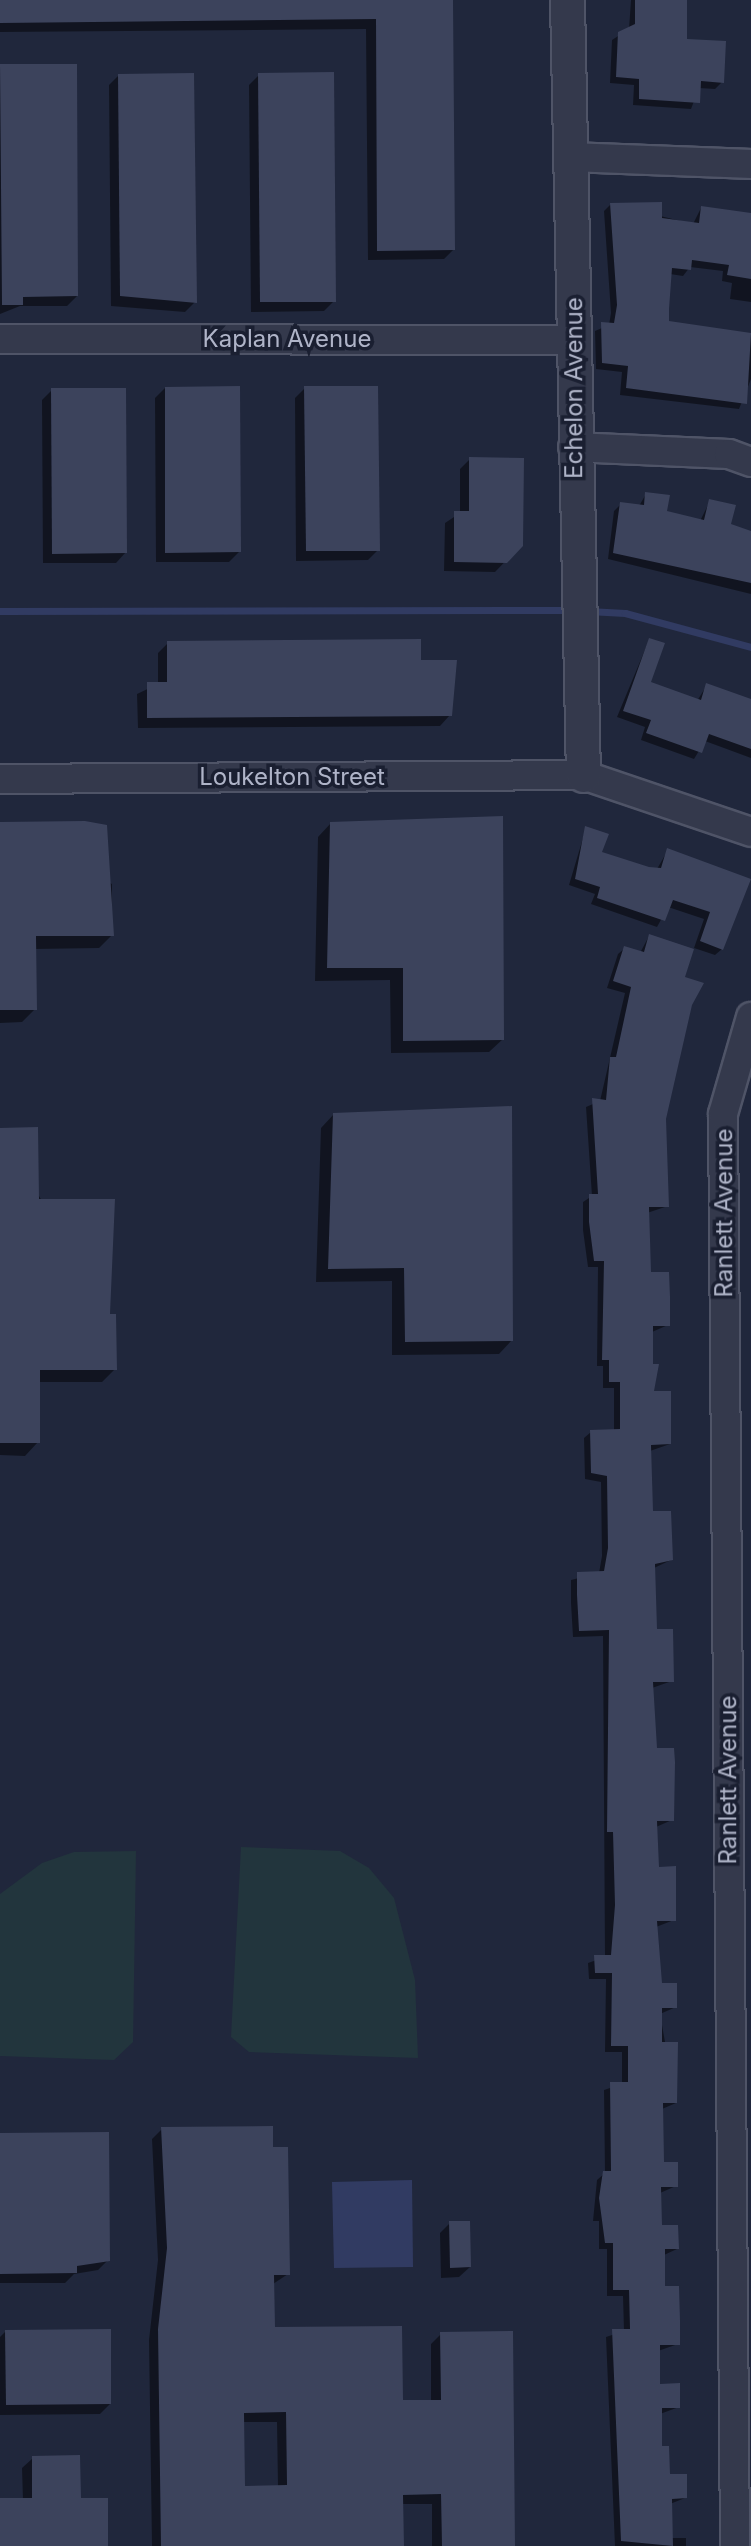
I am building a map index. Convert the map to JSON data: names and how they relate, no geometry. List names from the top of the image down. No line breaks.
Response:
{"streets":{"street":["Kaplan Avenue","Echelon Avenue","Loukelton Street","Ranlett Avenue"]},"crossings":[["Kaplan Avenue","Echelon Avenue"],["Echelon Avenue","Loukelton Street"]]}
